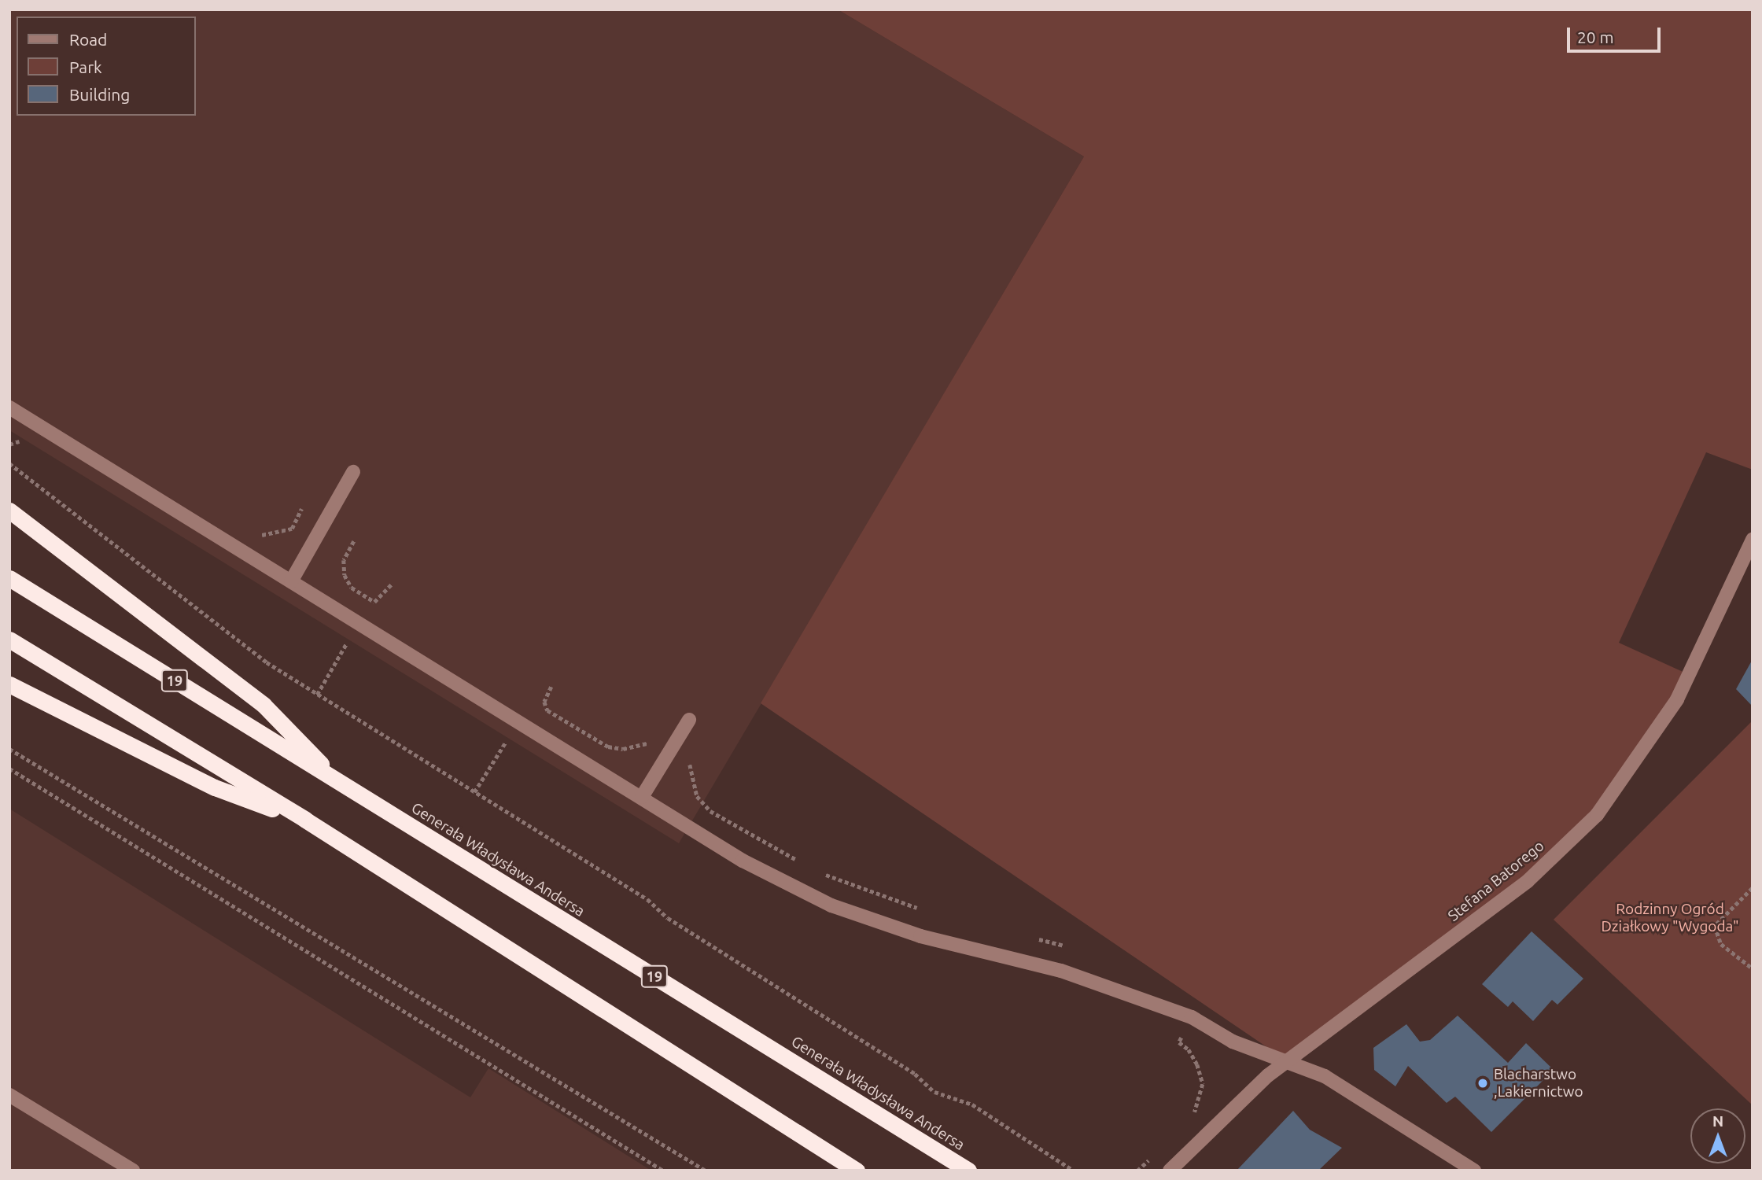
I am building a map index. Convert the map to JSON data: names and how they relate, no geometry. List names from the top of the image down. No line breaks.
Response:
{"streets":{"highway":["19","Generała Władysława Andersa"],"street":["Stefana Batorego"]},"parks":["Rodzinny Ogród Działkowy \"Wygoda\""],"places":["Blacharstwo ,Lakiernictwo"],"legend":["Road","Park","Building"],"scale_bar":"20 m","north":"top"}
